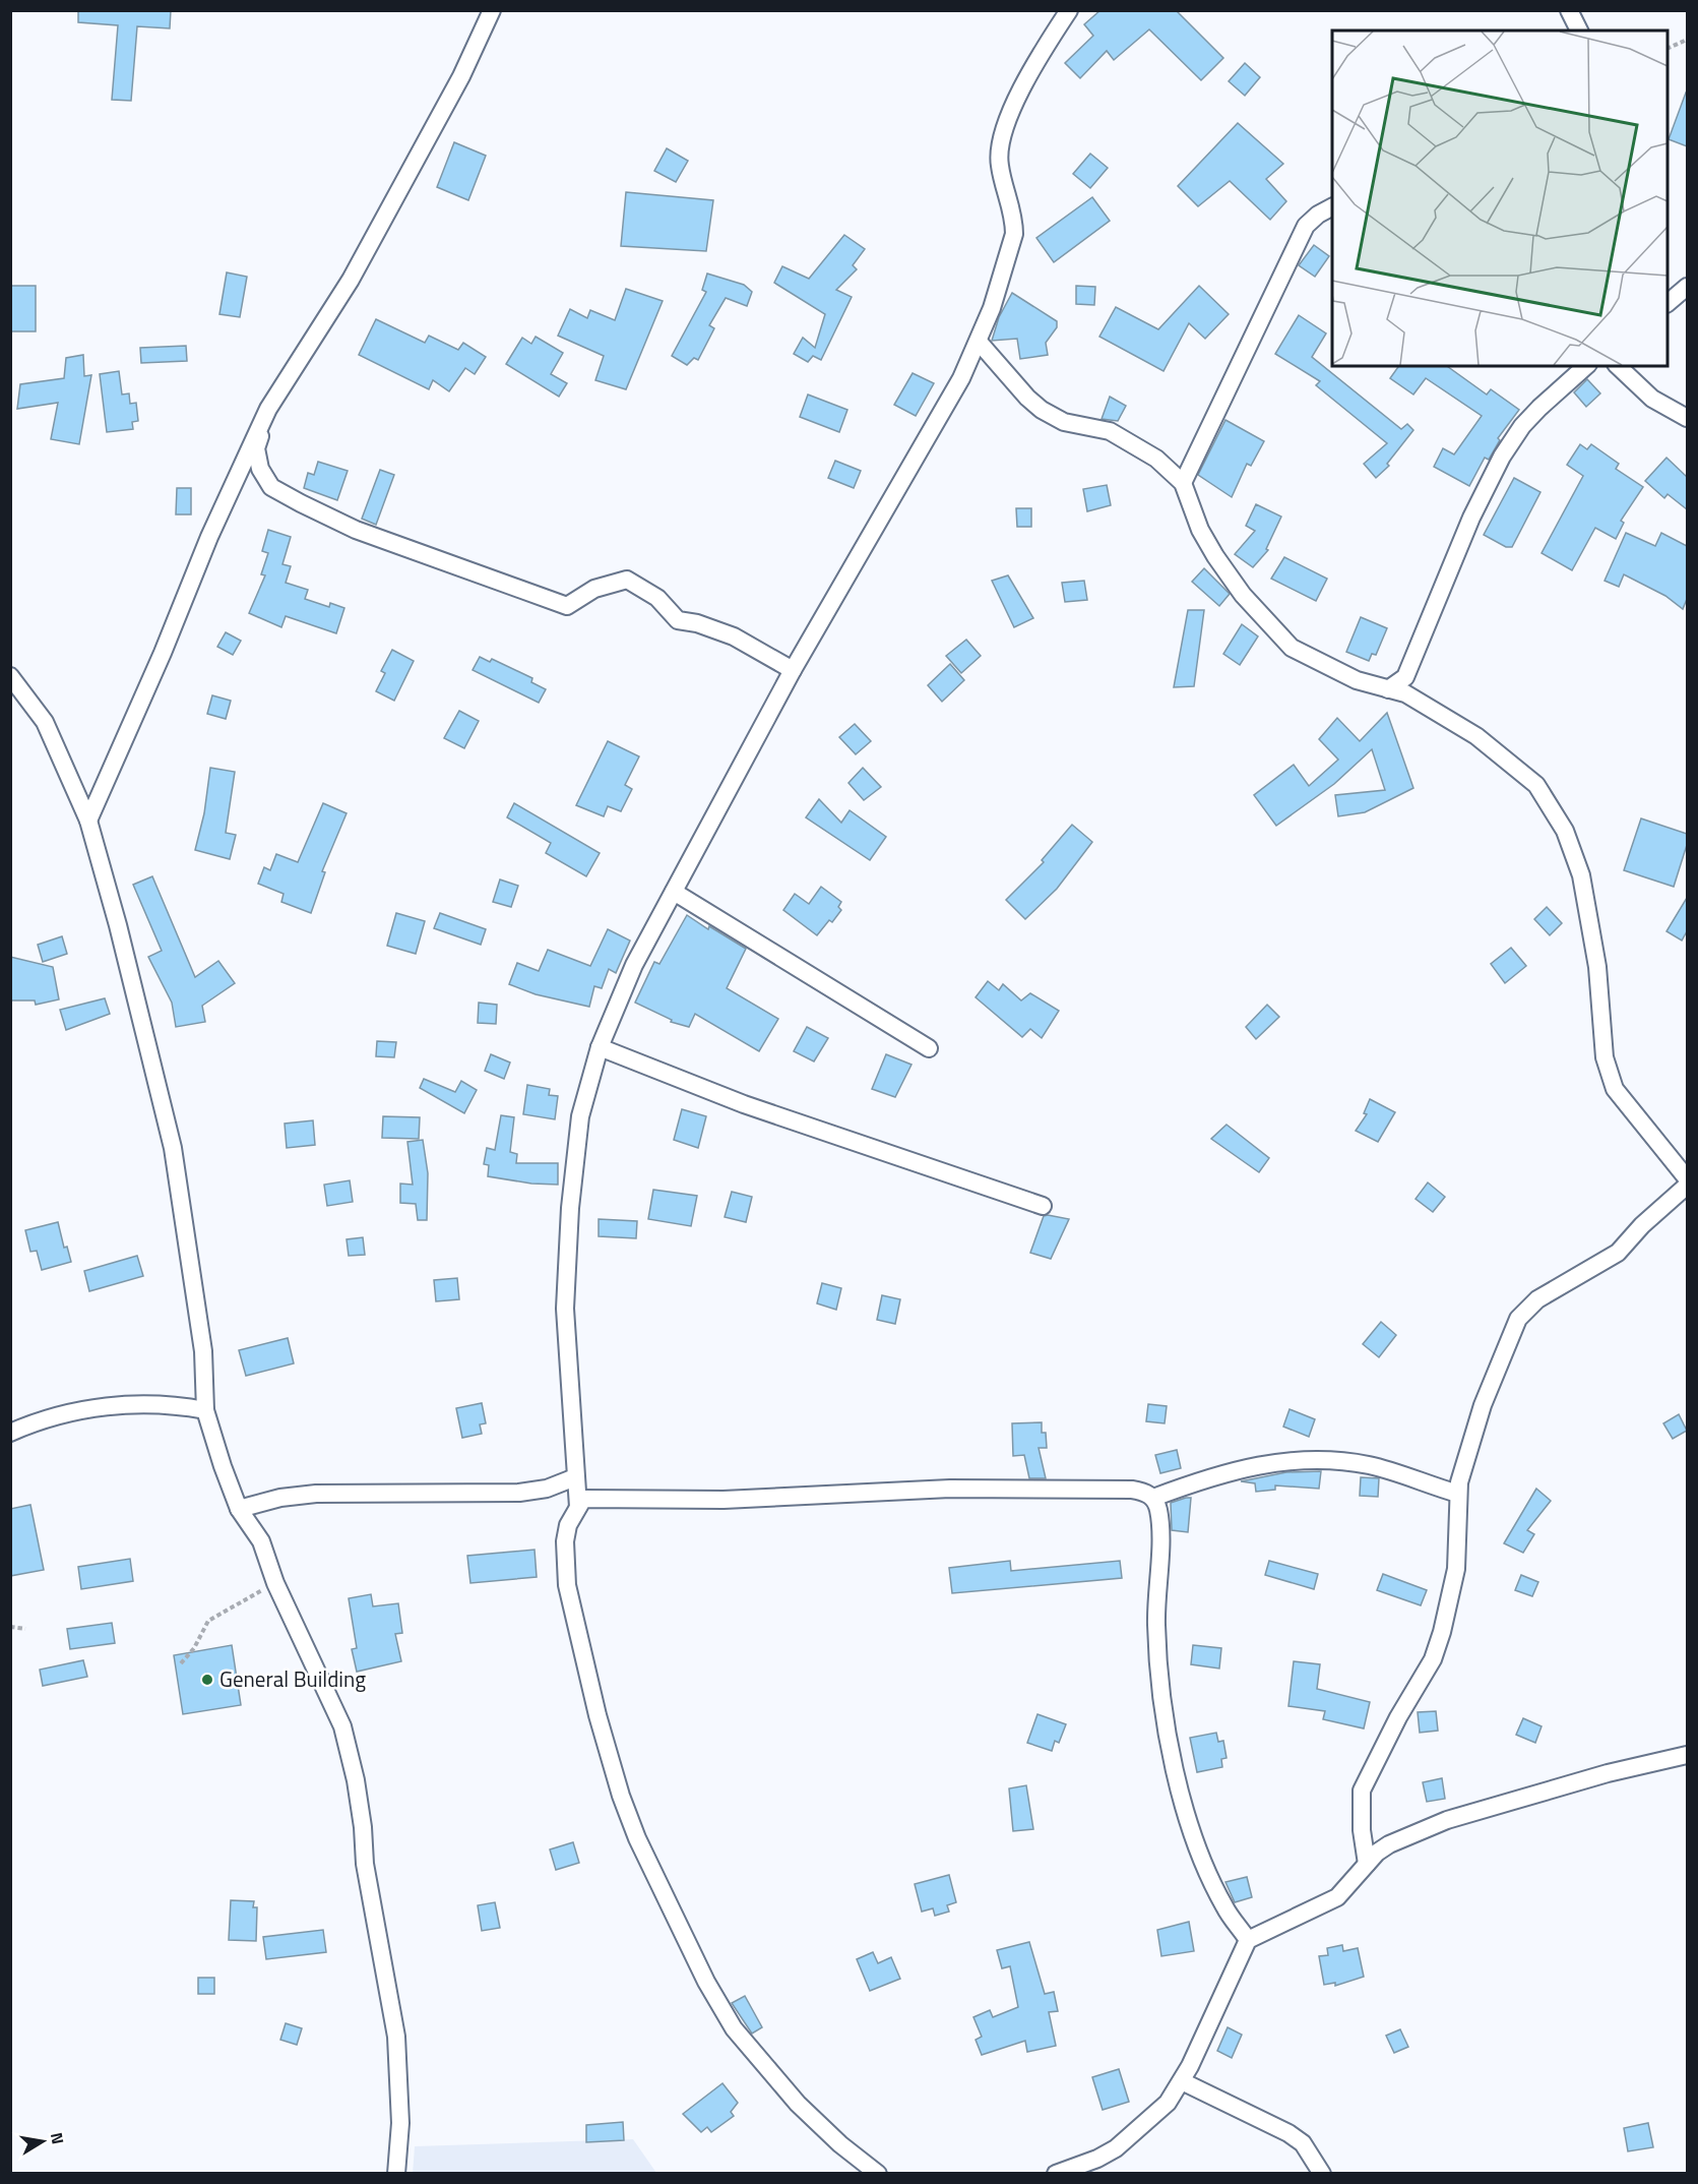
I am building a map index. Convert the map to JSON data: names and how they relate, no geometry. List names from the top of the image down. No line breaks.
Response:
{"places":["General Building"],"north":"right"}
